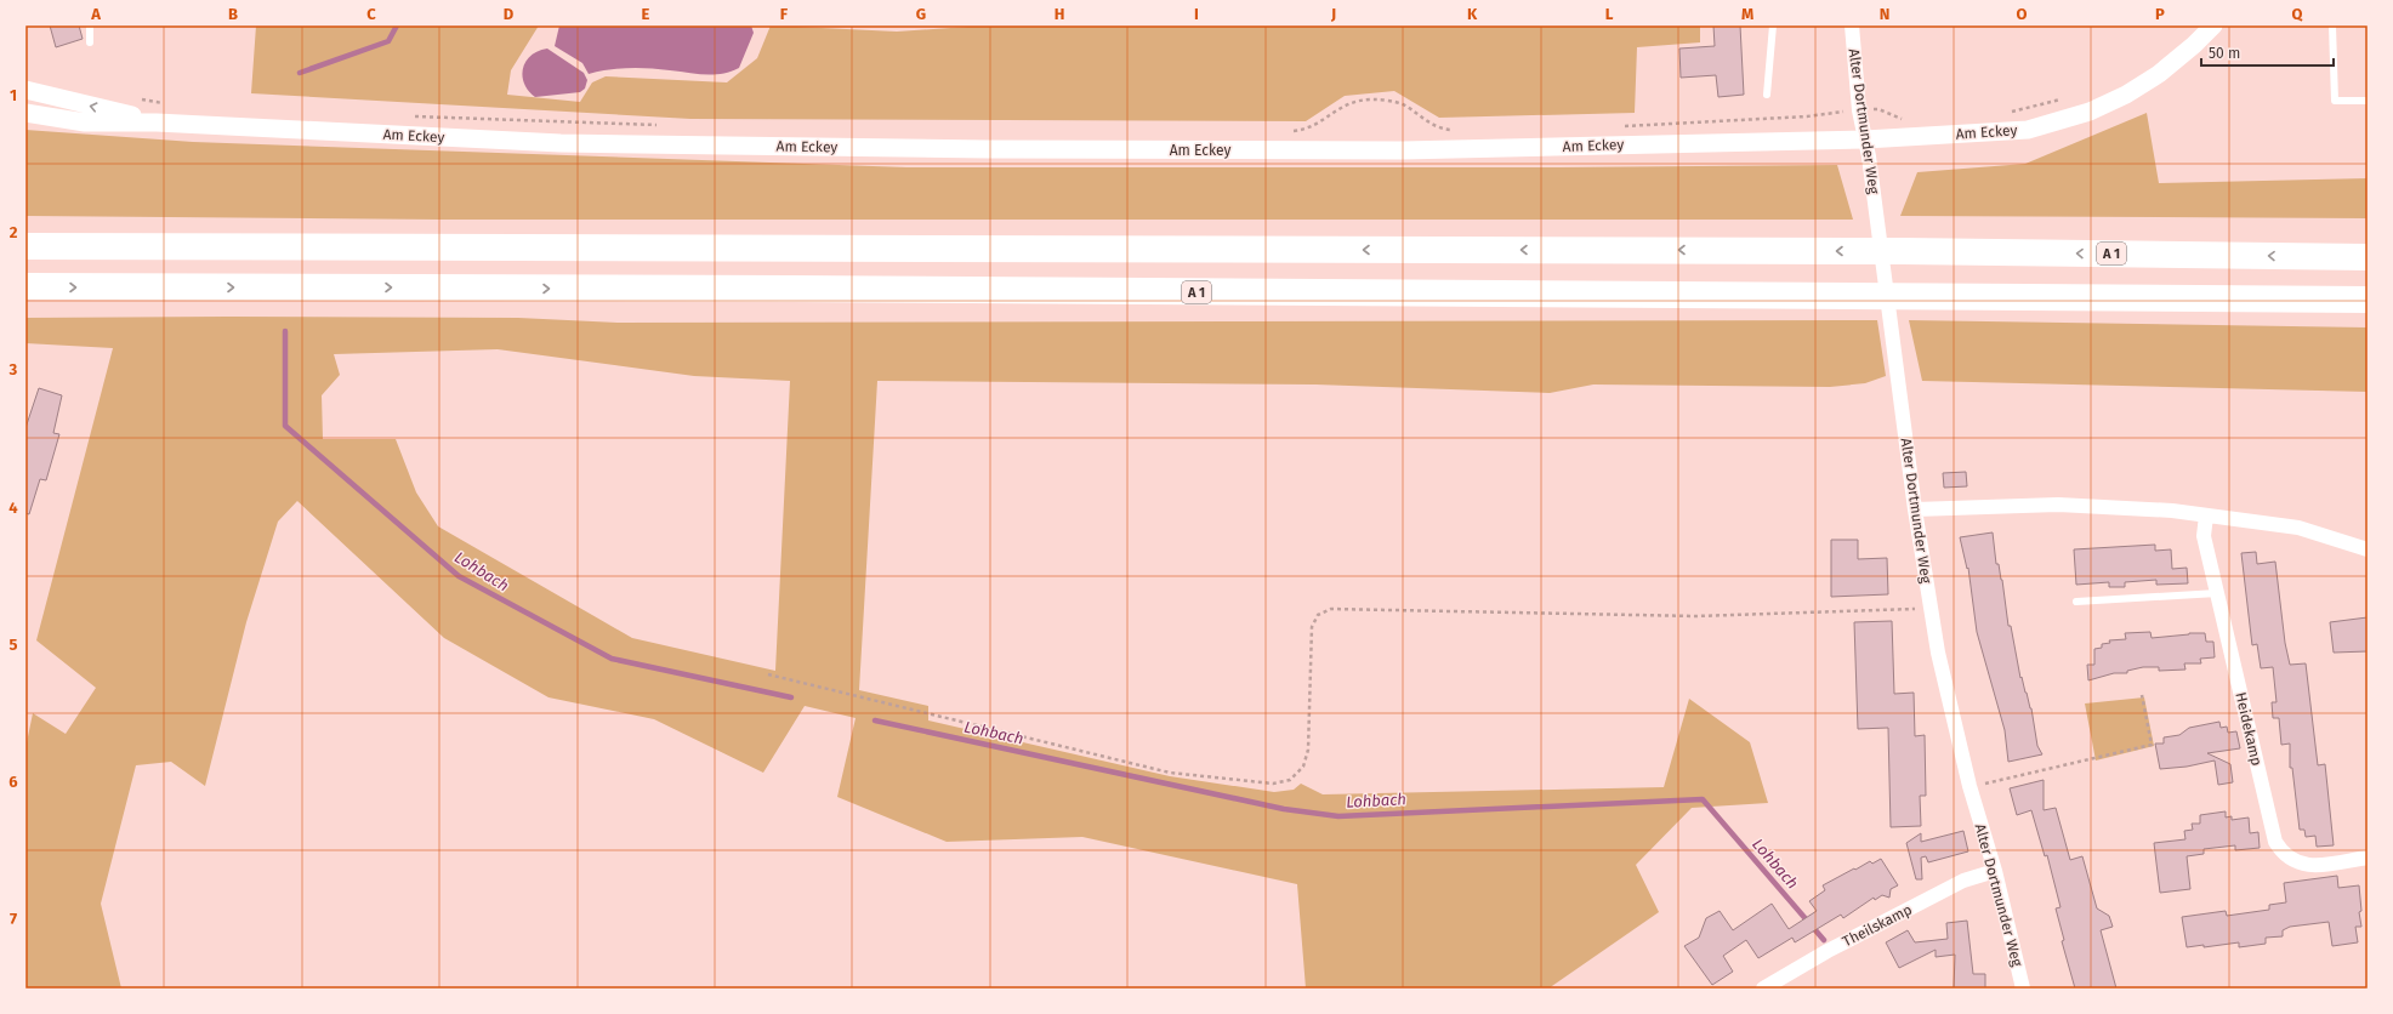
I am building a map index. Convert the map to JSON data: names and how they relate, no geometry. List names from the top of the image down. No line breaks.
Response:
{"streets":{"highway":["A 1"],"street":["Alter Dortmunder Weg","Am Eckey","Heidekamp","Theilskamp"]},"crossings":[["Alter Dortmunder Weg","Am Eckey"],["Alter Dortmunder Weg","Theilskamp"]],"water":["Lohbach"],"scale_bar":"50 m","grid":{"columns":["A","B","C","D","E","F","G","H","I","J","K","L","M","N","O","P","Q"],"rows":["1","2","3","4","5","6","7"]}}
